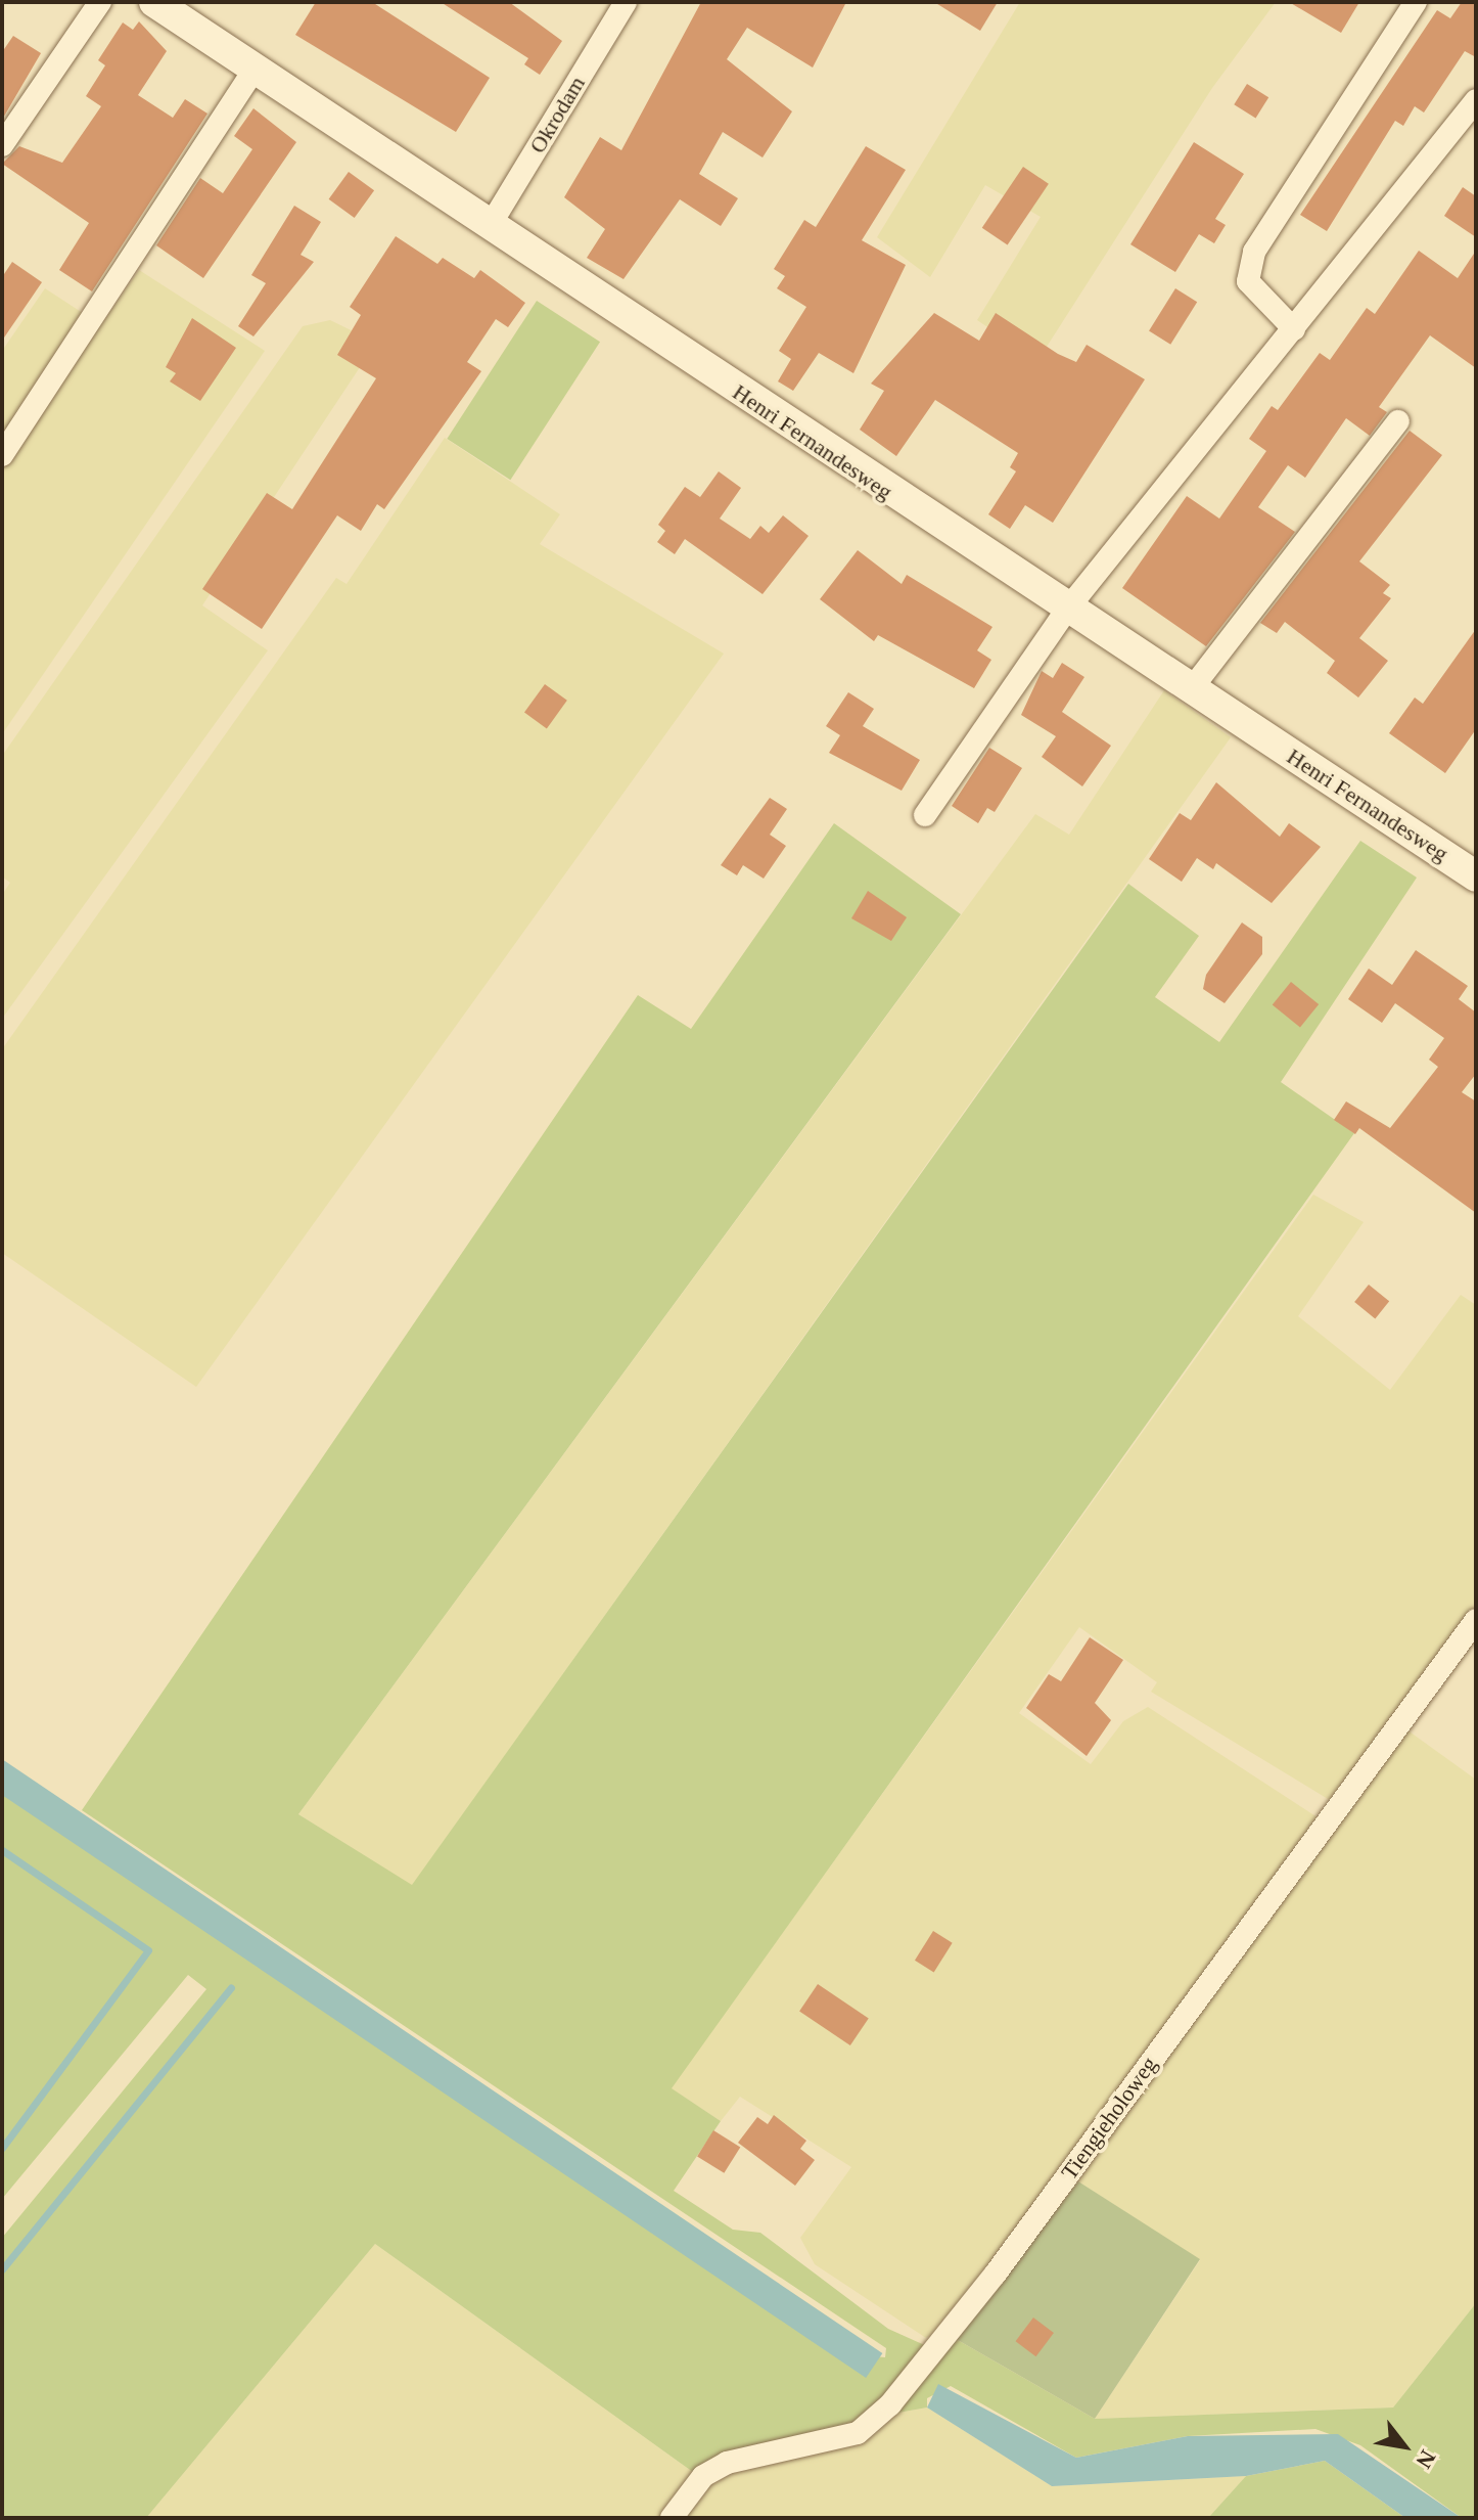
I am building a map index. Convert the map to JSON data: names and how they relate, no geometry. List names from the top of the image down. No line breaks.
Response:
{"streets":{"street":["Okrodam","Henri Fernandesweg","Tiengieholoweg"]},"crossings":[["Okrodam","Henri Fernandesweg"]],"north":"bottom right"}
